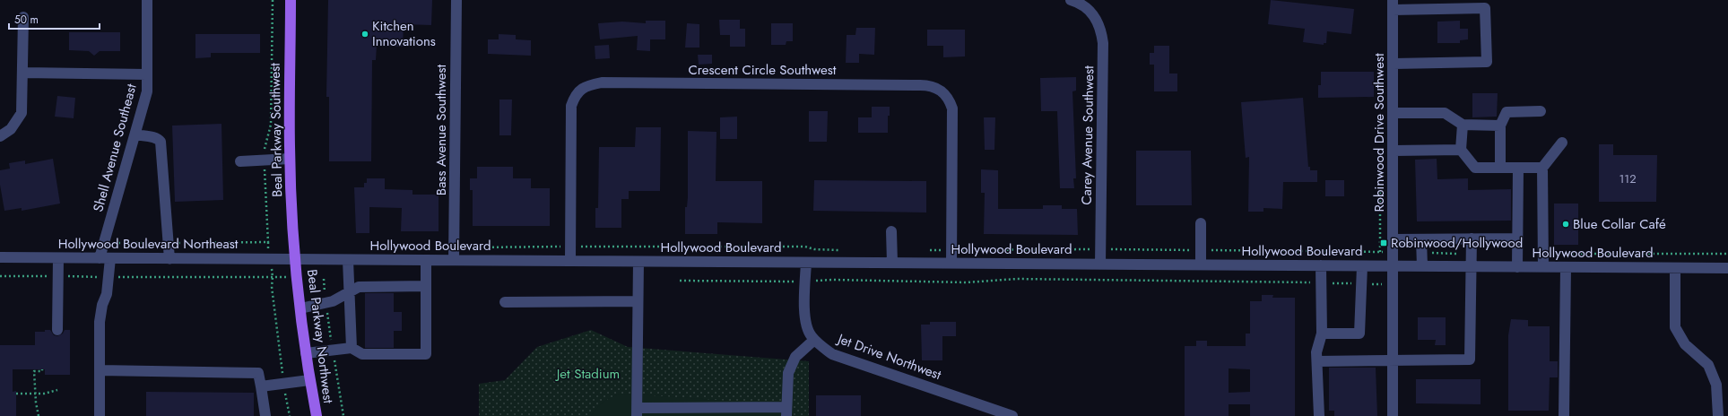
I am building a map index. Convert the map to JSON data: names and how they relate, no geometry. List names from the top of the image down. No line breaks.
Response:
{"streets":{"main road":["Beal Parkway Southwest","Beal Parkway Northwest"],"street":["Crescent Circle Southwest","Bass Avenue Southwest","Robinwood Drive Southwest","Carey Avenue Southwest","Shell Avenue Southeast","Hollywood Boulevard Northeast","Hollywood Boulevard","Jet Drive Northwest"]},"crossings":[["Crescent Circle Southwest","Hollywood Boulevard"],["Beal Parkway Southwest","Hollywood Boulevard Northeast"],["Beal Parkway Southwest","Hollywood Boulevard"],["Beal Parkway Southwest","Beal Parkway Northwest"],["Bass Avenue Southwest","Hollywood Boulevard"],["Robinwood Drive Southwest","Hollywood Boulevard"],["Carey Avenue Southwest","Hollywood Boulevard"],["Shell Avenue Southeast","Hollywood Boulevard Northeast"],["Hollywood Boulevard Northeast","Hollywood Boulevard"],["Hollywood Boulevard Northeast","Beal Parkway Northwest"],["Hollywood Boulevard","Beal Parkway Northwest"],["Hollywood Boulevard","Jet Drive Northwest"]],"parks":["Jet Stadium"],"places":{"other":["Kitchen Innovations","Blue Collar Café"],"transit":["Robinwood/Hollywood"]},"house_numbers":["112"],"scale_bar":"50 m"}
